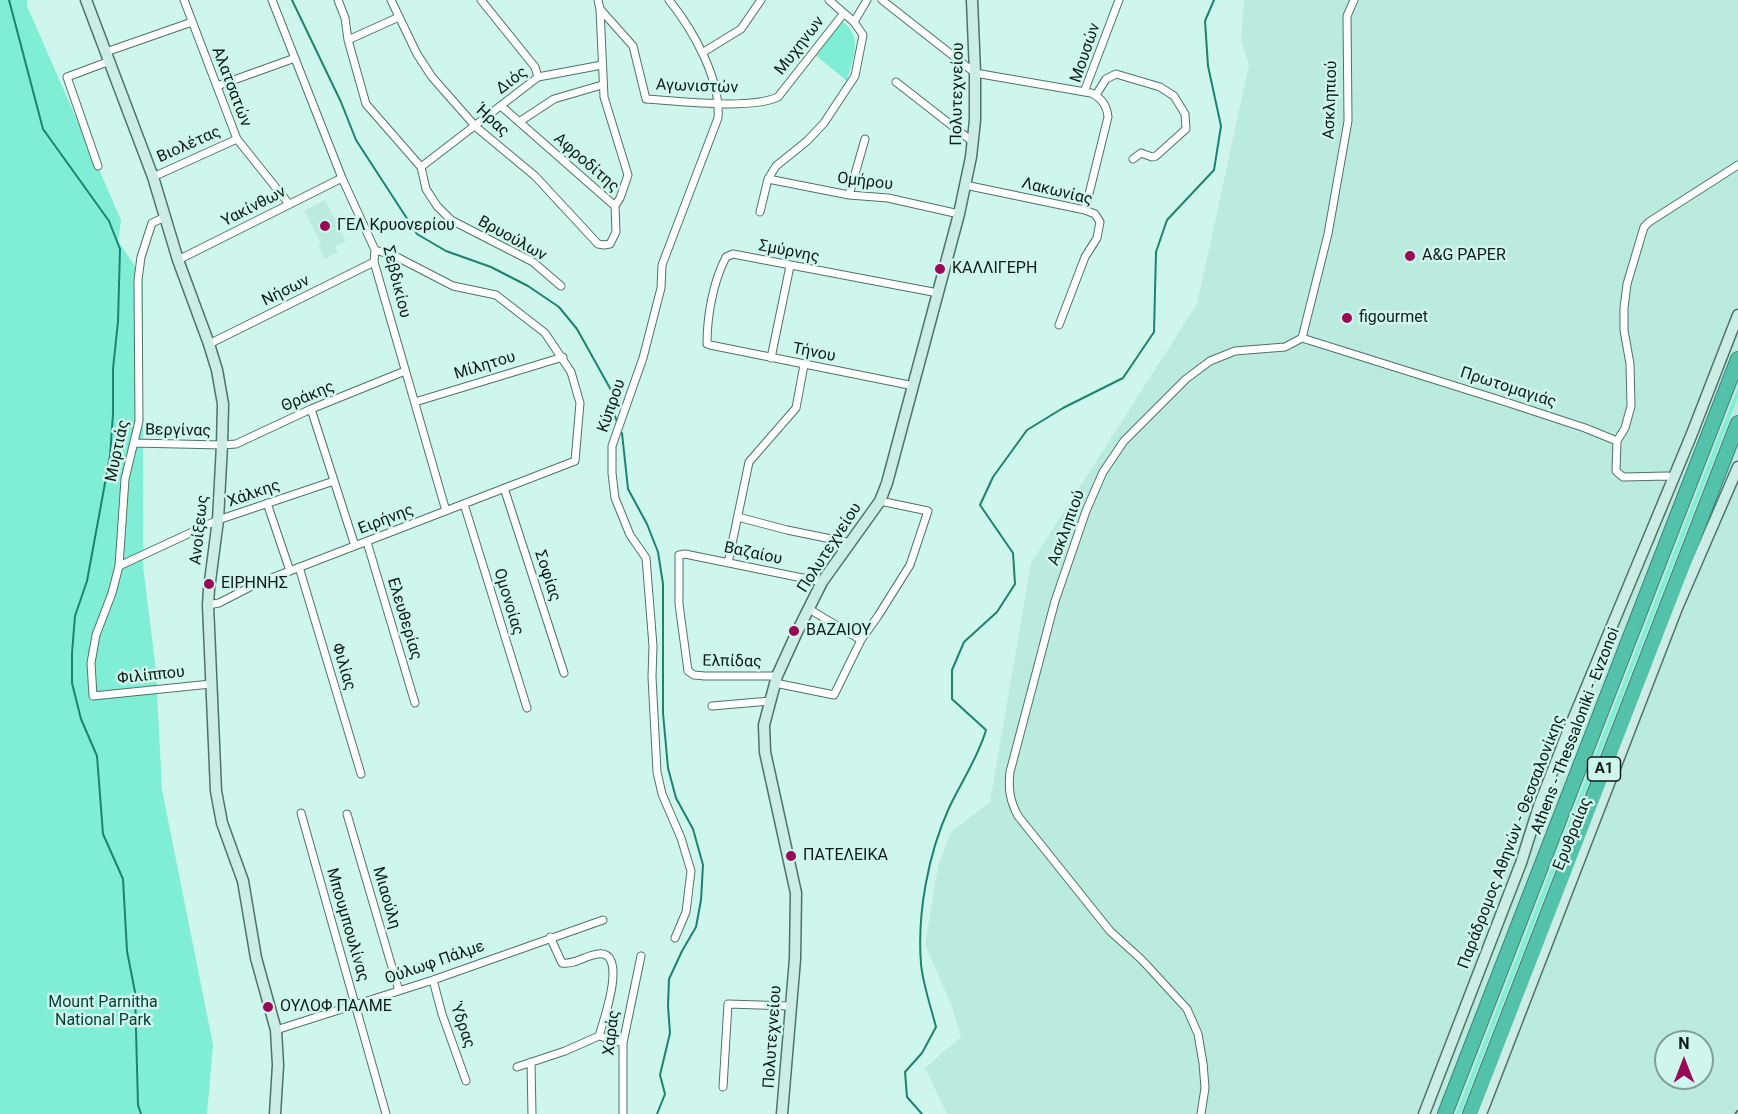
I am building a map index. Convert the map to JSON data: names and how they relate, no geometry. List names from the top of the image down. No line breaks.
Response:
{"streets":{"highway":["Athens - Thessaloniki - Evzonoi","Α1"],"street":["Μυχηνων","Μουσών","Διός","Αλατσατών","Αγωνιστών","Πολυτεχνείου","Ασκληπιού","Ήρας","Βιολέτας","Αφροδίτης","Ομήρου","Λακωνίας","Υακίνθων","Βρυούλων","Σμύρνης","Σεβδικίου","Νήσων","Τήνου","Μίλητου","Πρωτομαγιάς","Θράκης","Κύπρου","Βεργίνας","Μυρτιάς","Χάλκης","Ειρήνης","Ανοίξεως","Βαζαίου","Σοφίας","Ομονοίας","Ελευθερίας","Ελπίδας","Φιλίας","Φιλίππου","Ερυθραίας","Παράδρομος Αθηνών - Θεσσαλονίκης","Μιαούλη","Μπουμπουλίνας","Ούλωφ Πάλμε","Ύδρας","Χαράς"]},"crossings":[["Μυχηνων","Αγωνιστών"],["Μουσών","Λακωνίας"],["Διός","Ήρας"],["Διός","Αφροδίτης"],["Διός","Βρυούλων"],["Αλατσατών","Βιολέτας"],["Αλατσατών","Υακίνθων"],["Αγωνιστών","Κύπρου"],["Πολυτεχνείου","Ομήρου"],["Πολυτεχνείου","Λακωνίας"],["Πολυτεχνείου","Σμύρνης"],["Πολυτεχνείου","Τήνου"],["Πολυτεχνείου","Βαζαίου"],["Πολυτεχνείου","Ελπίδας"],["Ασκληπιού","Πρωτομαγιάς"],["Ήρας","Αφροδίτης"],["Βιολέτας","Ανοίξεως"],["Υακίνθων","Σεβδικίου"],["Υακίνθων","Ανοίξεως"],["Σμύρνης","Τήνου"],["Σεβδικίου","Νήσων"],["Σεβδικίου","Μίλητου"],["Σεβδικίου","Θράκης"],["Σεβδικίου","Ειρήνης"],["Νήσων","Ανοίξεως"],["Μίλητου","Ειρήνης"],["Θράκης","Βεργίνας"],["Θράκης","Ανοίξεως"],["Βεργίνας","Μυρτιάς"],["Βεργίνας","Ανοίξεως"],["Μυρτιάς","Χάλκης"],["Μυρτιάς","Ανοίξεως"],["Μυρτιάς","Φιλίππου"],["Χάλκης","Ανοίξεως"],["Ειρήνης","Ανοίξεως"],["Ειρήνης","Σοφίας"],["Ειρήνης","Ομονοίας"],["Ειρήνης","Ελευθερίας"],["Ειρήνης","Φιλίας"],["Ανοίξεως","Φιλίππου"],["Ανοίξεως","Ούλωφ Πάλμε"],["Βαζαίου","Ελπίδας"],["Μιαούλη","Ούλωφ Πάλμε"],["Μπουμπουλίνας","Ούλωφ Πάλμε"],["Ούλωφ Πάλμε","Ύδρας"]],"parks":["Mount Parnitha National Park"],"places":["ΓΕΛ Κρυονερίου","A&G PAPER","ΚΑΛΛΙΓΕΡΗ","figourmet","ΕΙΡΗΝΗΣ","ΒΑΖΑΙΟΥ","ΠΑΤΕΛΕΙΚΑ","ΟΥΛΟΦ ΠΑΛΜΕ"],"north":"top"}
